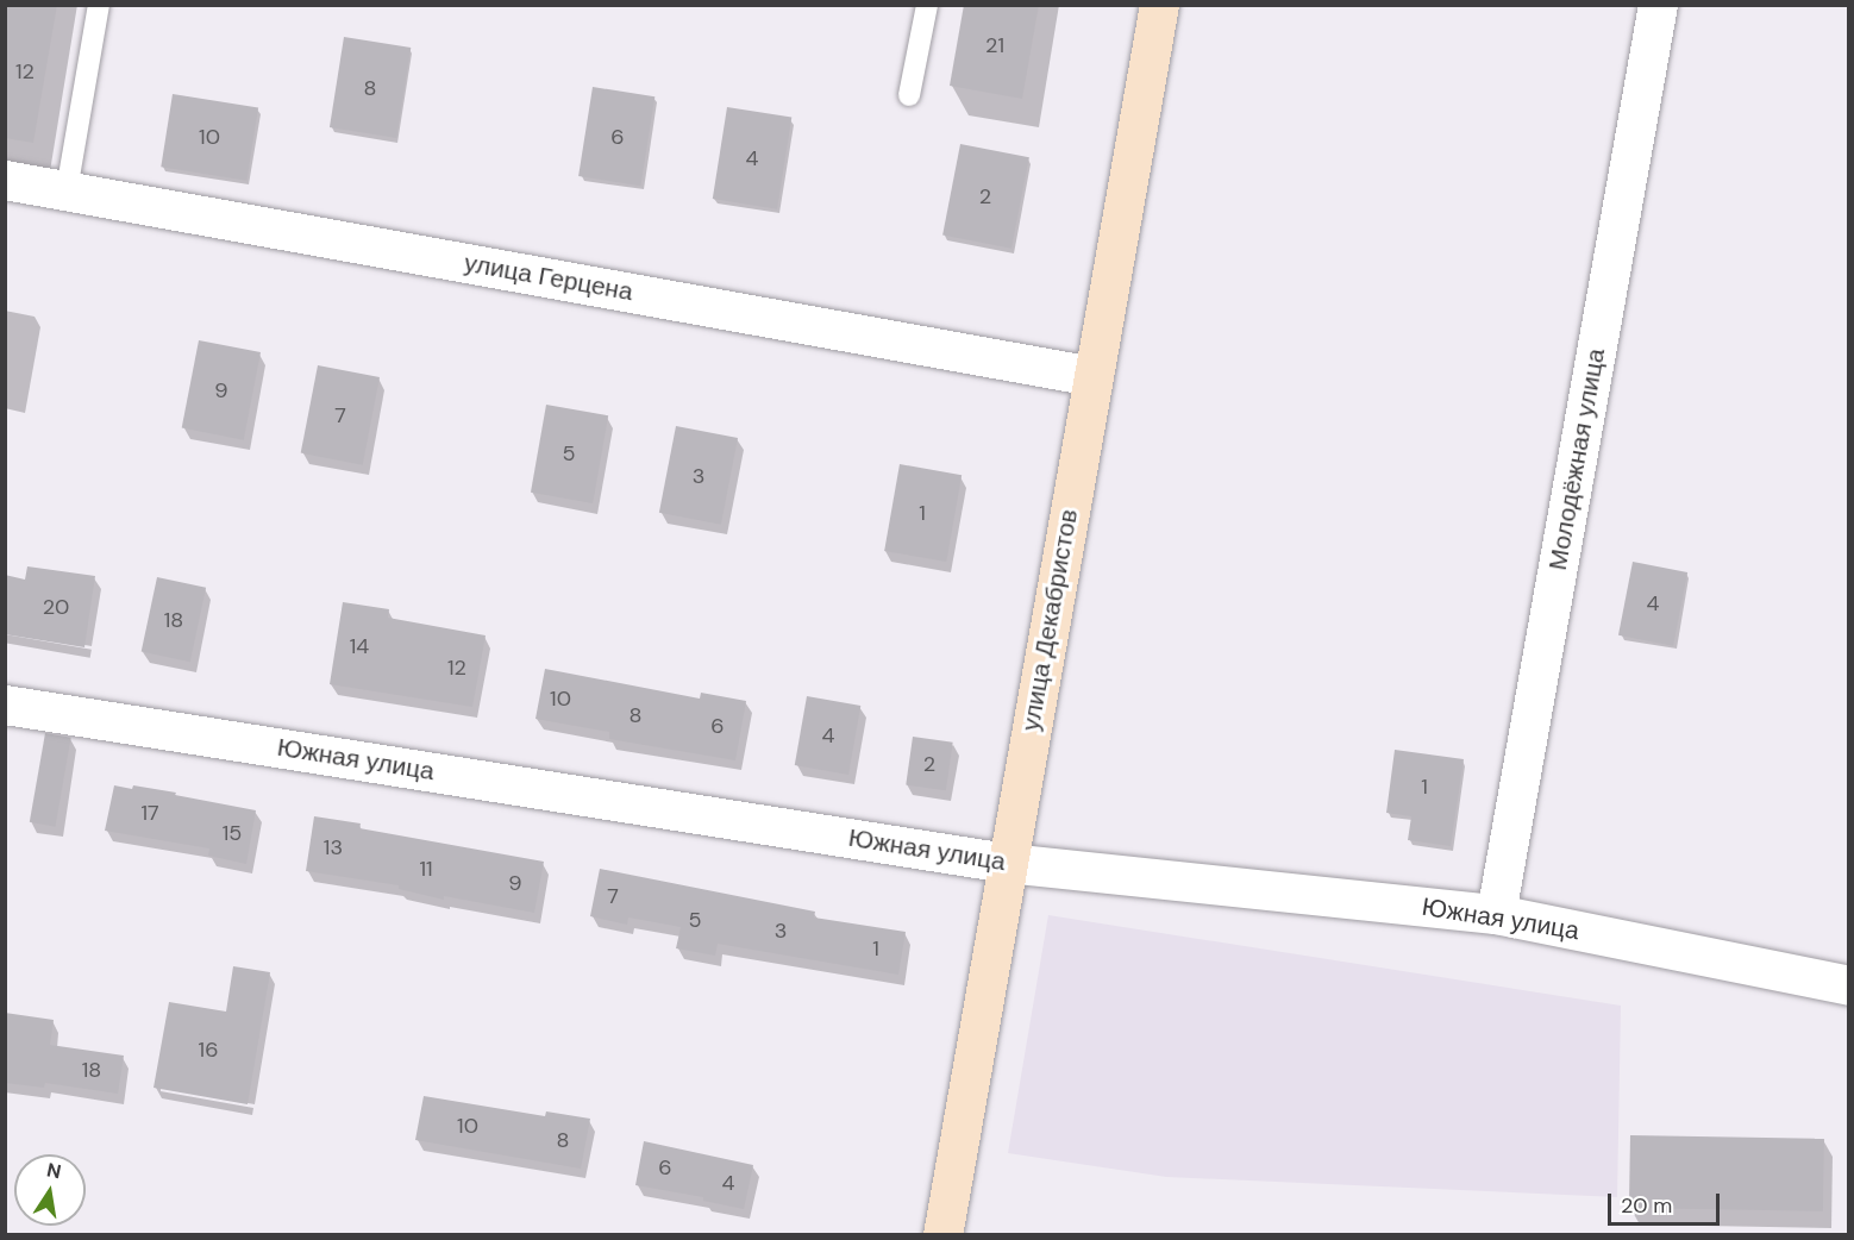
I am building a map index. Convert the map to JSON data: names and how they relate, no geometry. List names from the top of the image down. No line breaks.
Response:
{"streets":{"main road":["улица Декабристов"],"street":["улица Герцена","Молодёжная улица","Южная улица"]},"crossings":[["улица Герцена","улица Декабристов"],["Молодёжная улица","Южная улица"],["улица Декабристов","Южная улица"]],"house_numbers":["21","12","8","10","6","4","2","9","7","5","3","1","4","20","18","14","12","10","8","6","4","2","1","17","15","13","11","9","7","5","3","1","16","18","10","8","6","4"],"scale_bar":"20 m","north":"top"}
